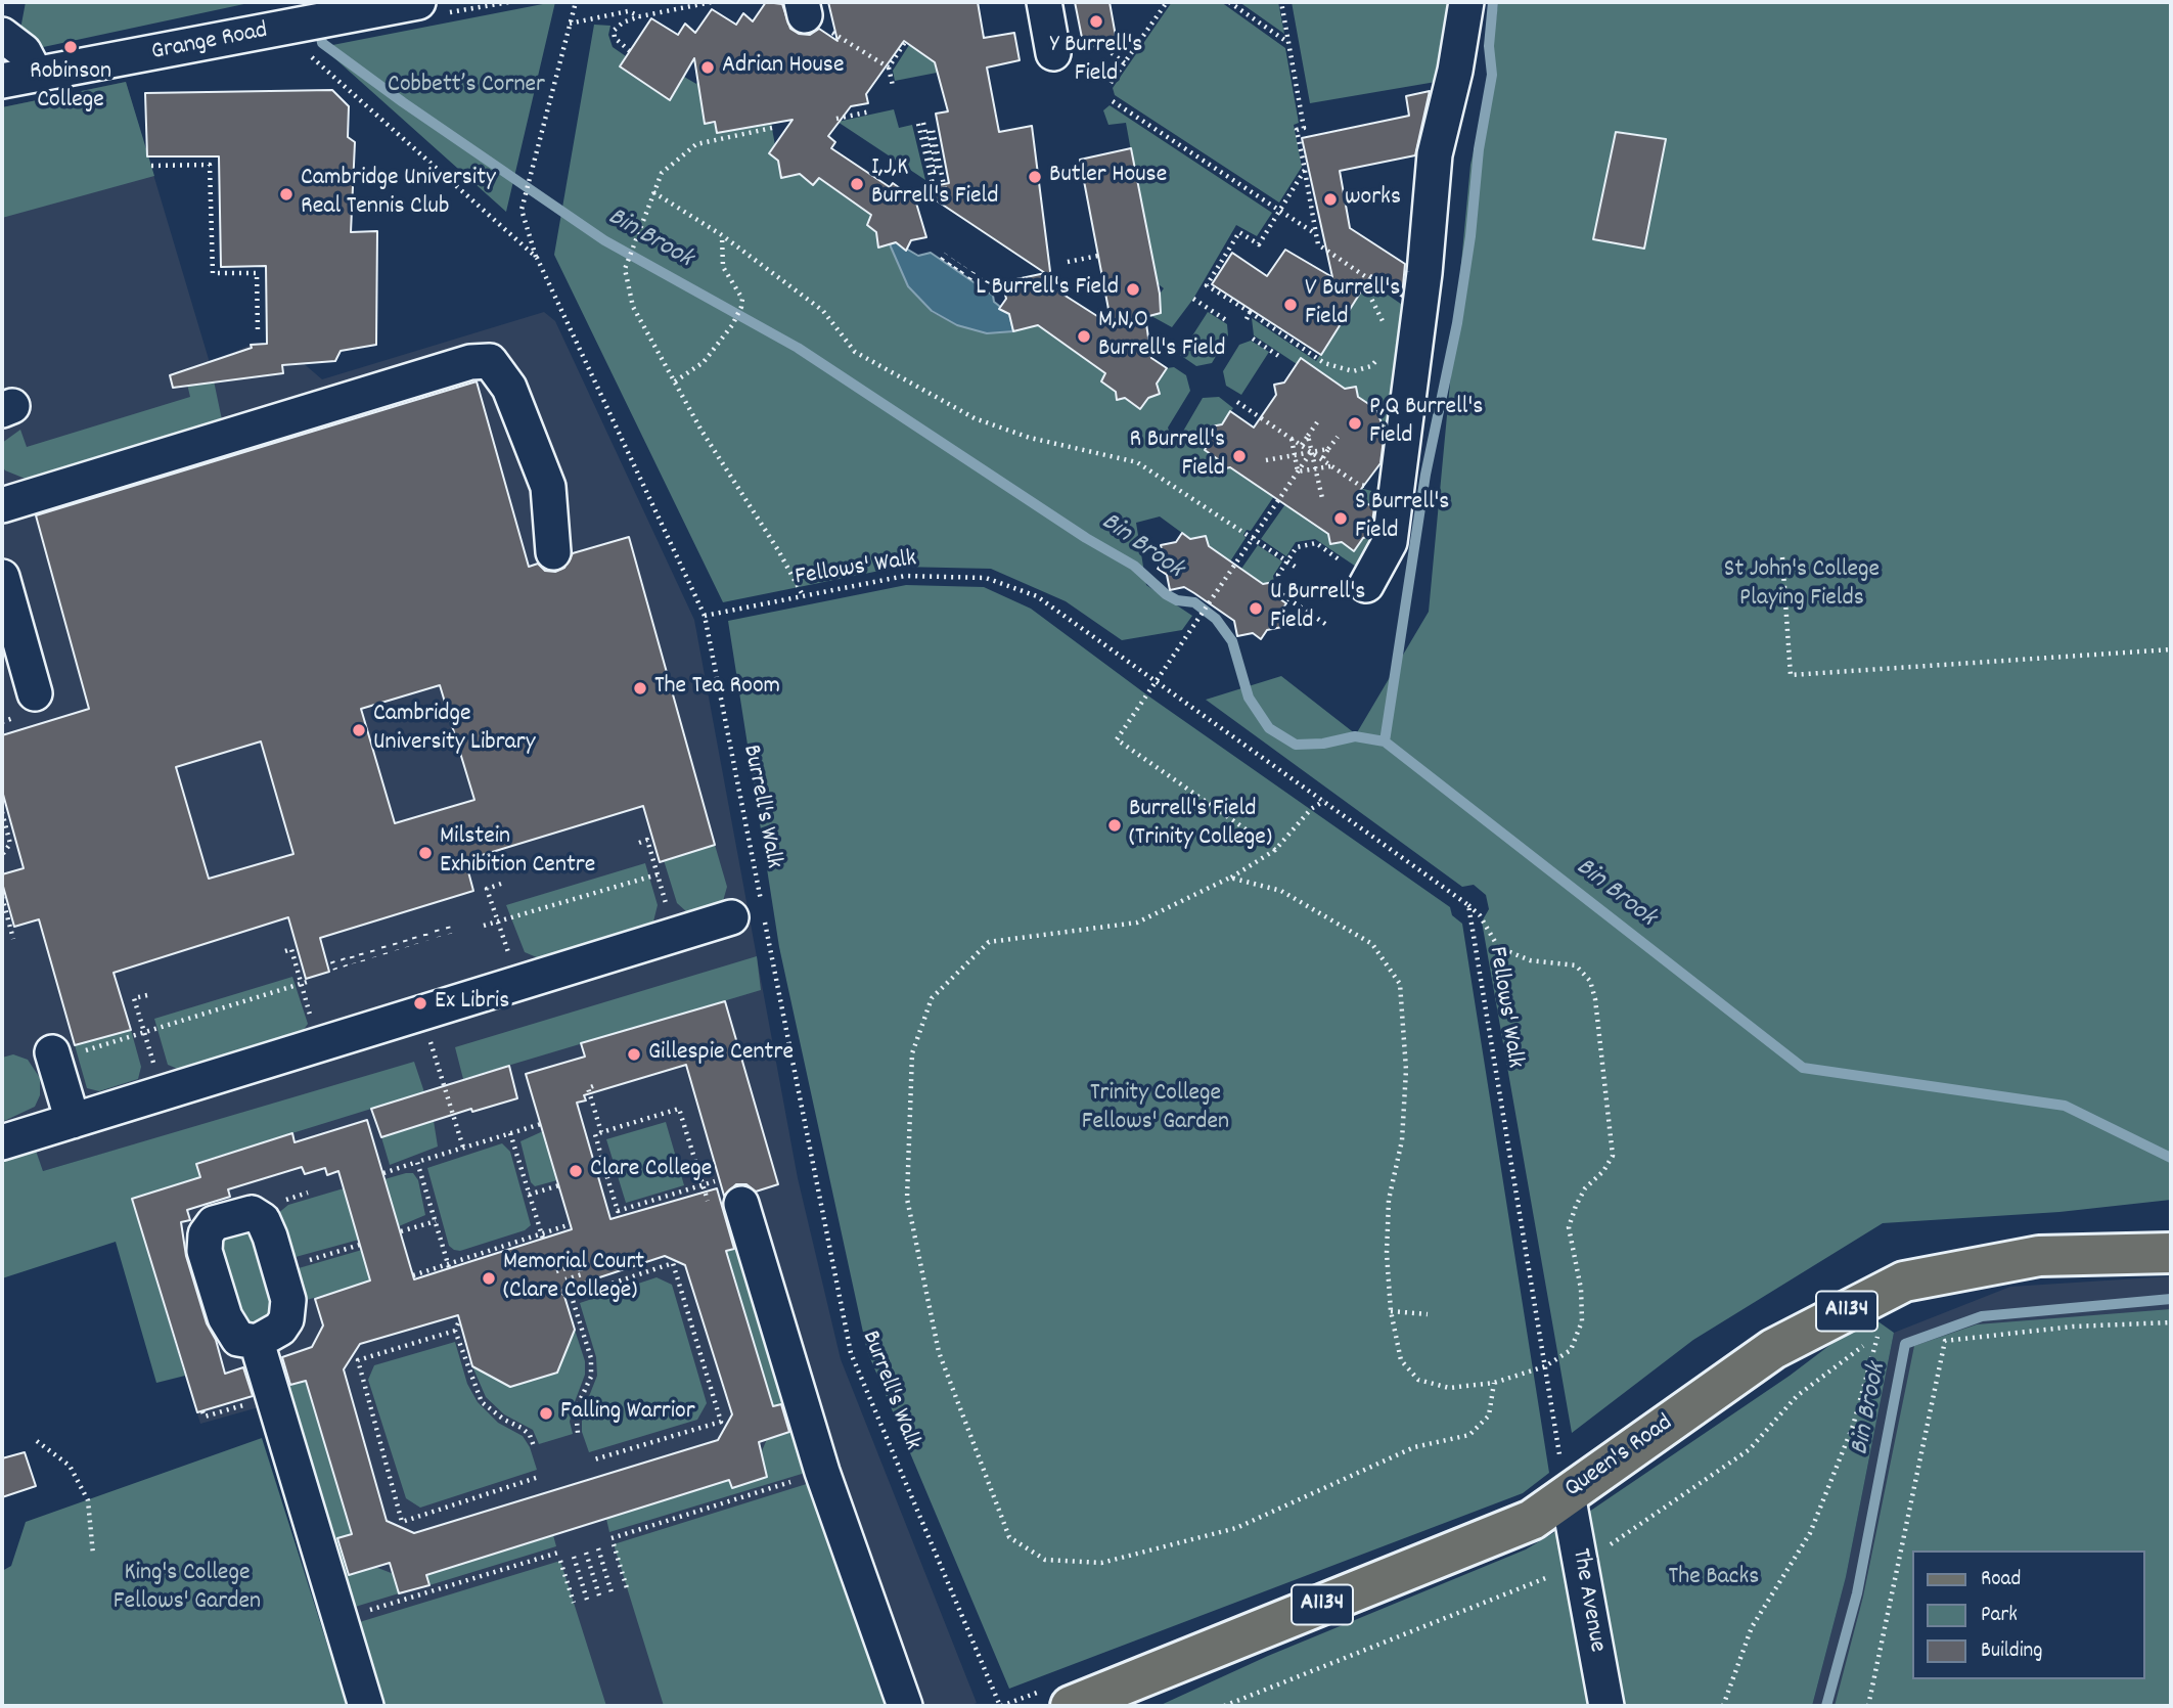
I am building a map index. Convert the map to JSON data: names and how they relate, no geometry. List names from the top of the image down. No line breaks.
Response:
{"streets":{"main road":["A1134","Queen's Road"],"street":["Grange Road","The Avenue"],"path":["Fellows' Walk","Burrell's Walk"]},"crossings":[["Grange Road","Burrell's Walk"],["Fellows' Walk","Burrell's Walk"],["Fellows' Walk","Queen's Road"],["Fellows' Walk","The Avenue"],["Queen's Road","The Avenue"]],"water":["Bin Brook"],"parks":["Cobbett’s Corner","St John's College Playing Fields","Trinity College Fellows' Garden","King's College Fellows' Garden","The Backs"],"places":["Y Burrell's Field","Robinson College","Adrian House","Butler House","I,J,K Burrell's Field","Cambridge University Real Tennis Club","works","L Burrell's Field","V Burrell's Field","M,N,O Burrell's Field","P,Q Burrell's Field","R Burrell's Field","S Burrell's Field","U Burrell's Field","The Tea Room","Cambridge University Library","Burrell's Field (Trinity College)","Milstein Exhibition Centre","Ex Libris","Gillespie Centre","Clare College","Memorial Court (Clare College)","Falling Warrior"],"legend":["Road","Park","Building"]}
